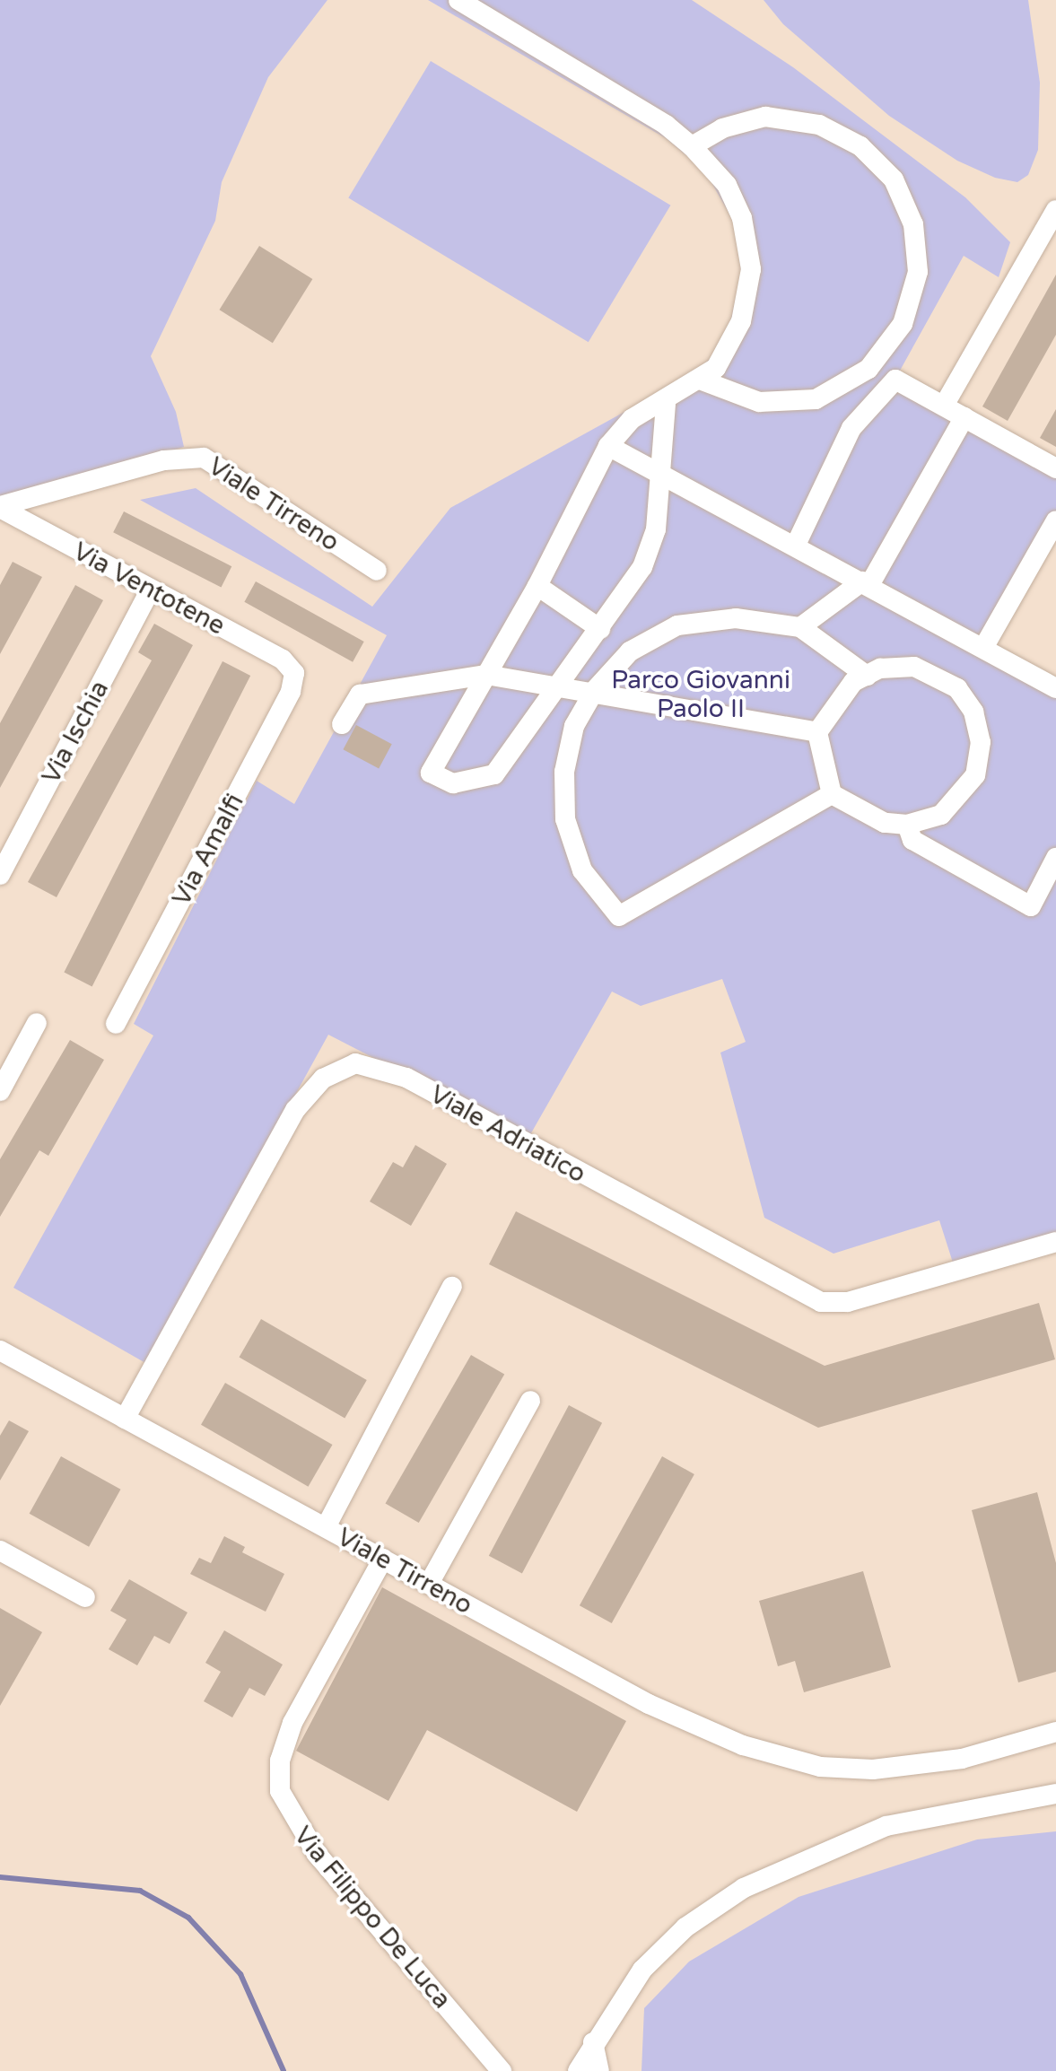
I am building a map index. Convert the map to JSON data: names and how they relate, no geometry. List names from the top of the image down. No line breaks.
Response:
{"streets":{"street":["Viale Tirreno","Via Ventotene","Via Ischia","Via Amalfi","Viale Adriatico","Via Filippo De Luca"]},"crossings":[["Viale Tirreno","Via Ventotene"],["Viale Tirreno","Viale Adriatico"],["Viale Tirreno","Via Filippo De Luca"],["Via Ventotene","Via Ischia"],["Via Ventotene","Via Amalfi"]],"parks":["Parco Giovanni Paolo II"]}
